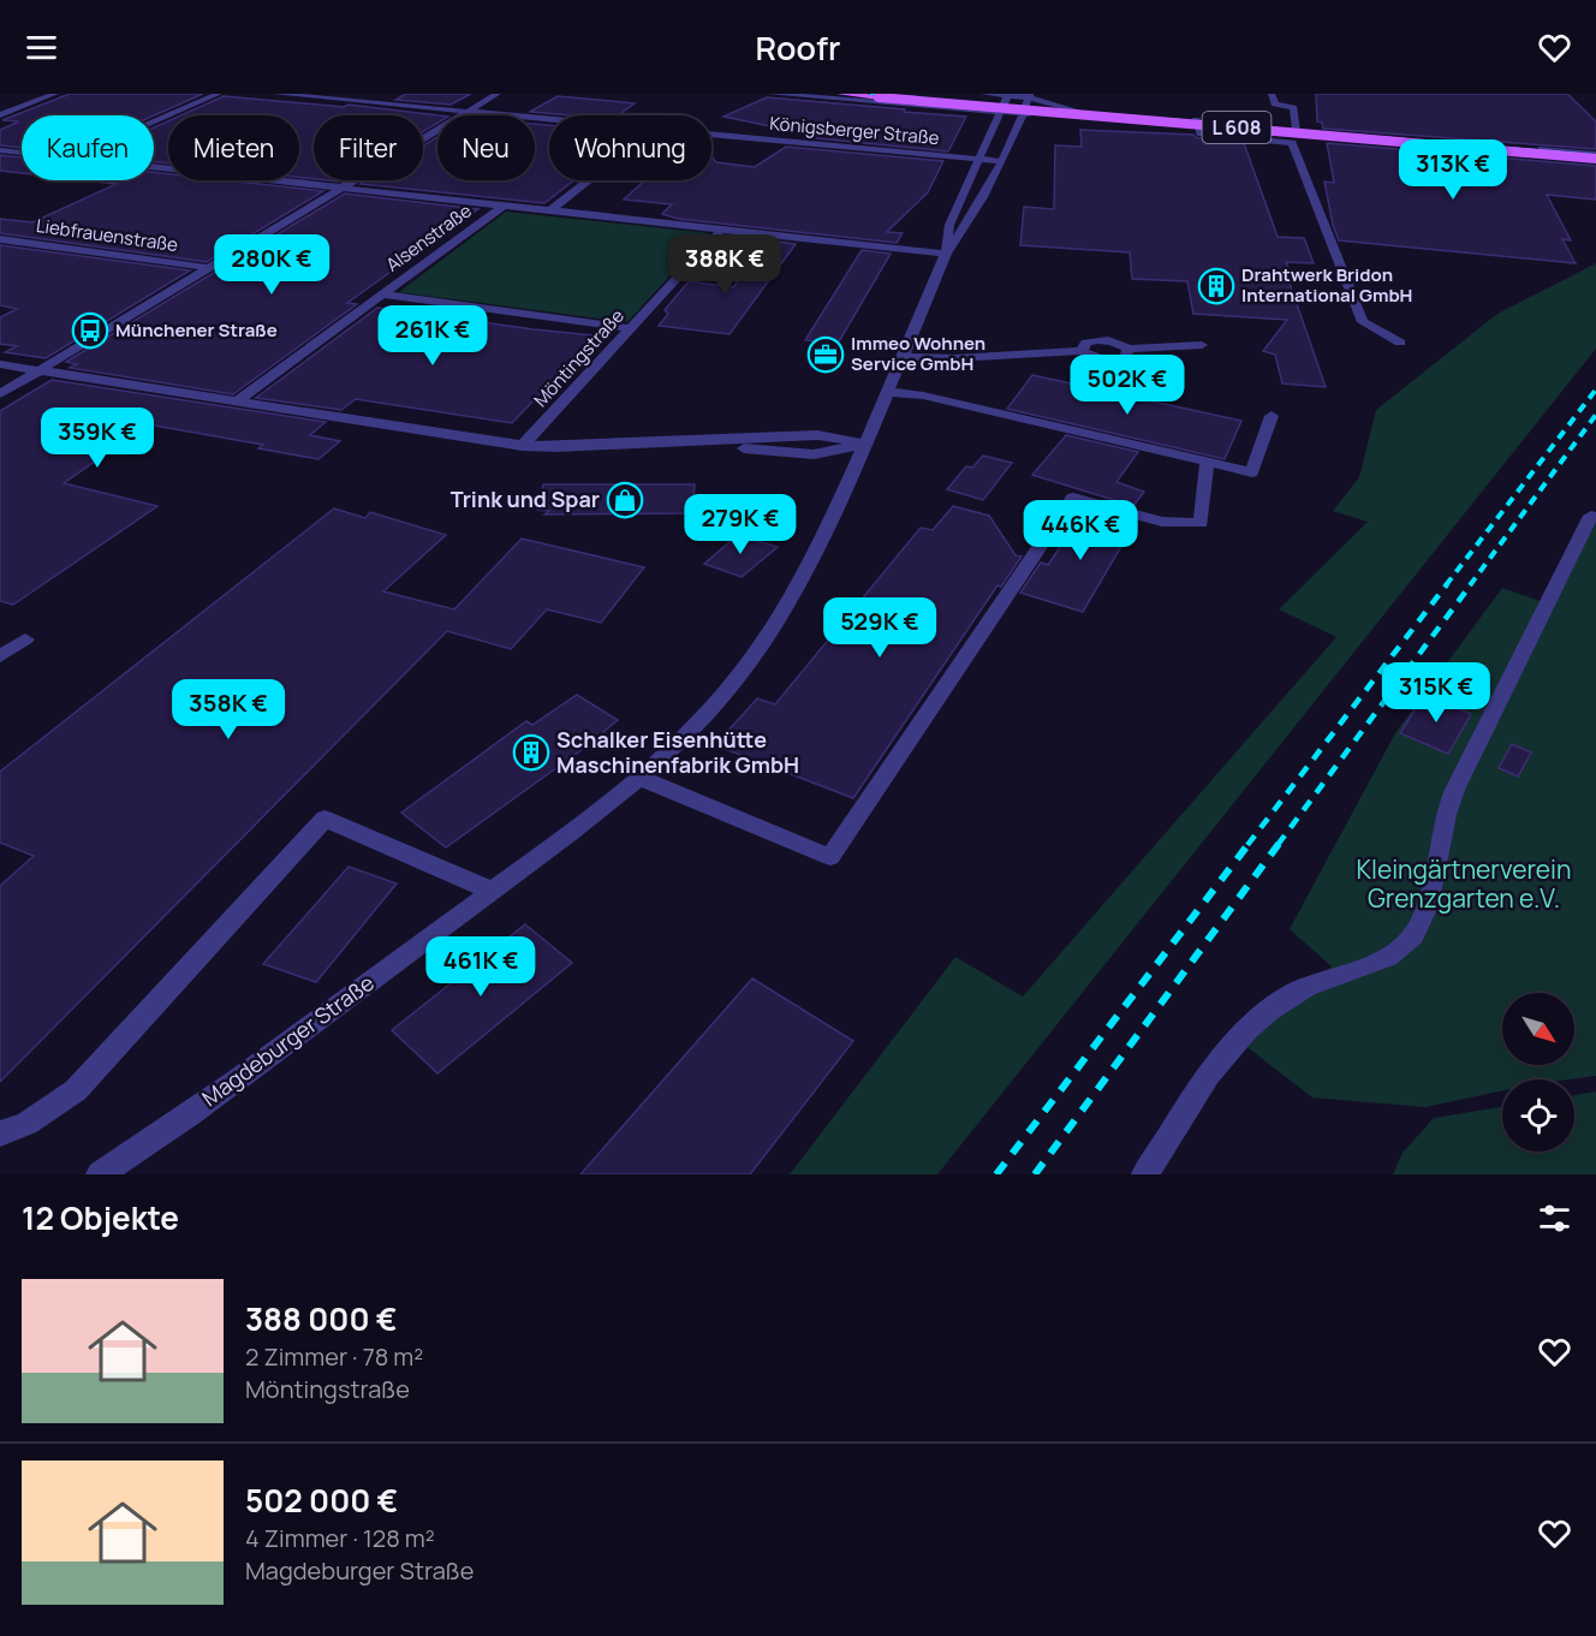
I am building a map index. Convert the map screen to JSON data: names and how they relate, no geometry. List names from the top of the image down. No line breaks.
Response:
{"streets":{"main road":["L 608"],"street":["Königsberger Straße","Liebfrauenstraße","Alsenstraße","Möntingstraße","Magdeburger Straße"]},"crossings":[["Königsberger Straße","Magdeburger Straße"]],"parks":["Kleingärtnerverein Grenzgarten e.V."],"places":{"building":["Drahtwerk Bridon International GmbH","Schalker Eisenhütte Maschinenfabrik GmbH"],"bus stop":["Münchener Straße"],"office":["Immeo Wohnen Service GmbH"],"shop":["Trink und Spar"]},"north":"bottom right","page":{"header":"Roofr","chip":["Kaufen","Mieten","Filter","Neu","Wohnung"],"price":["313K €","280K €","388K €","261K €","502K €","359K €","279K €","446K €","529K €","315K €","358K €","461K €"],"heading":"12 Objekte","list":[{"name":"388 000 €","note":"2 Zimmer · 78 m² · Möntingstraße"},{"name":"502 000 €","note":"4 Zimmer · 128 m² · Magdeburger Straße"}]}}
